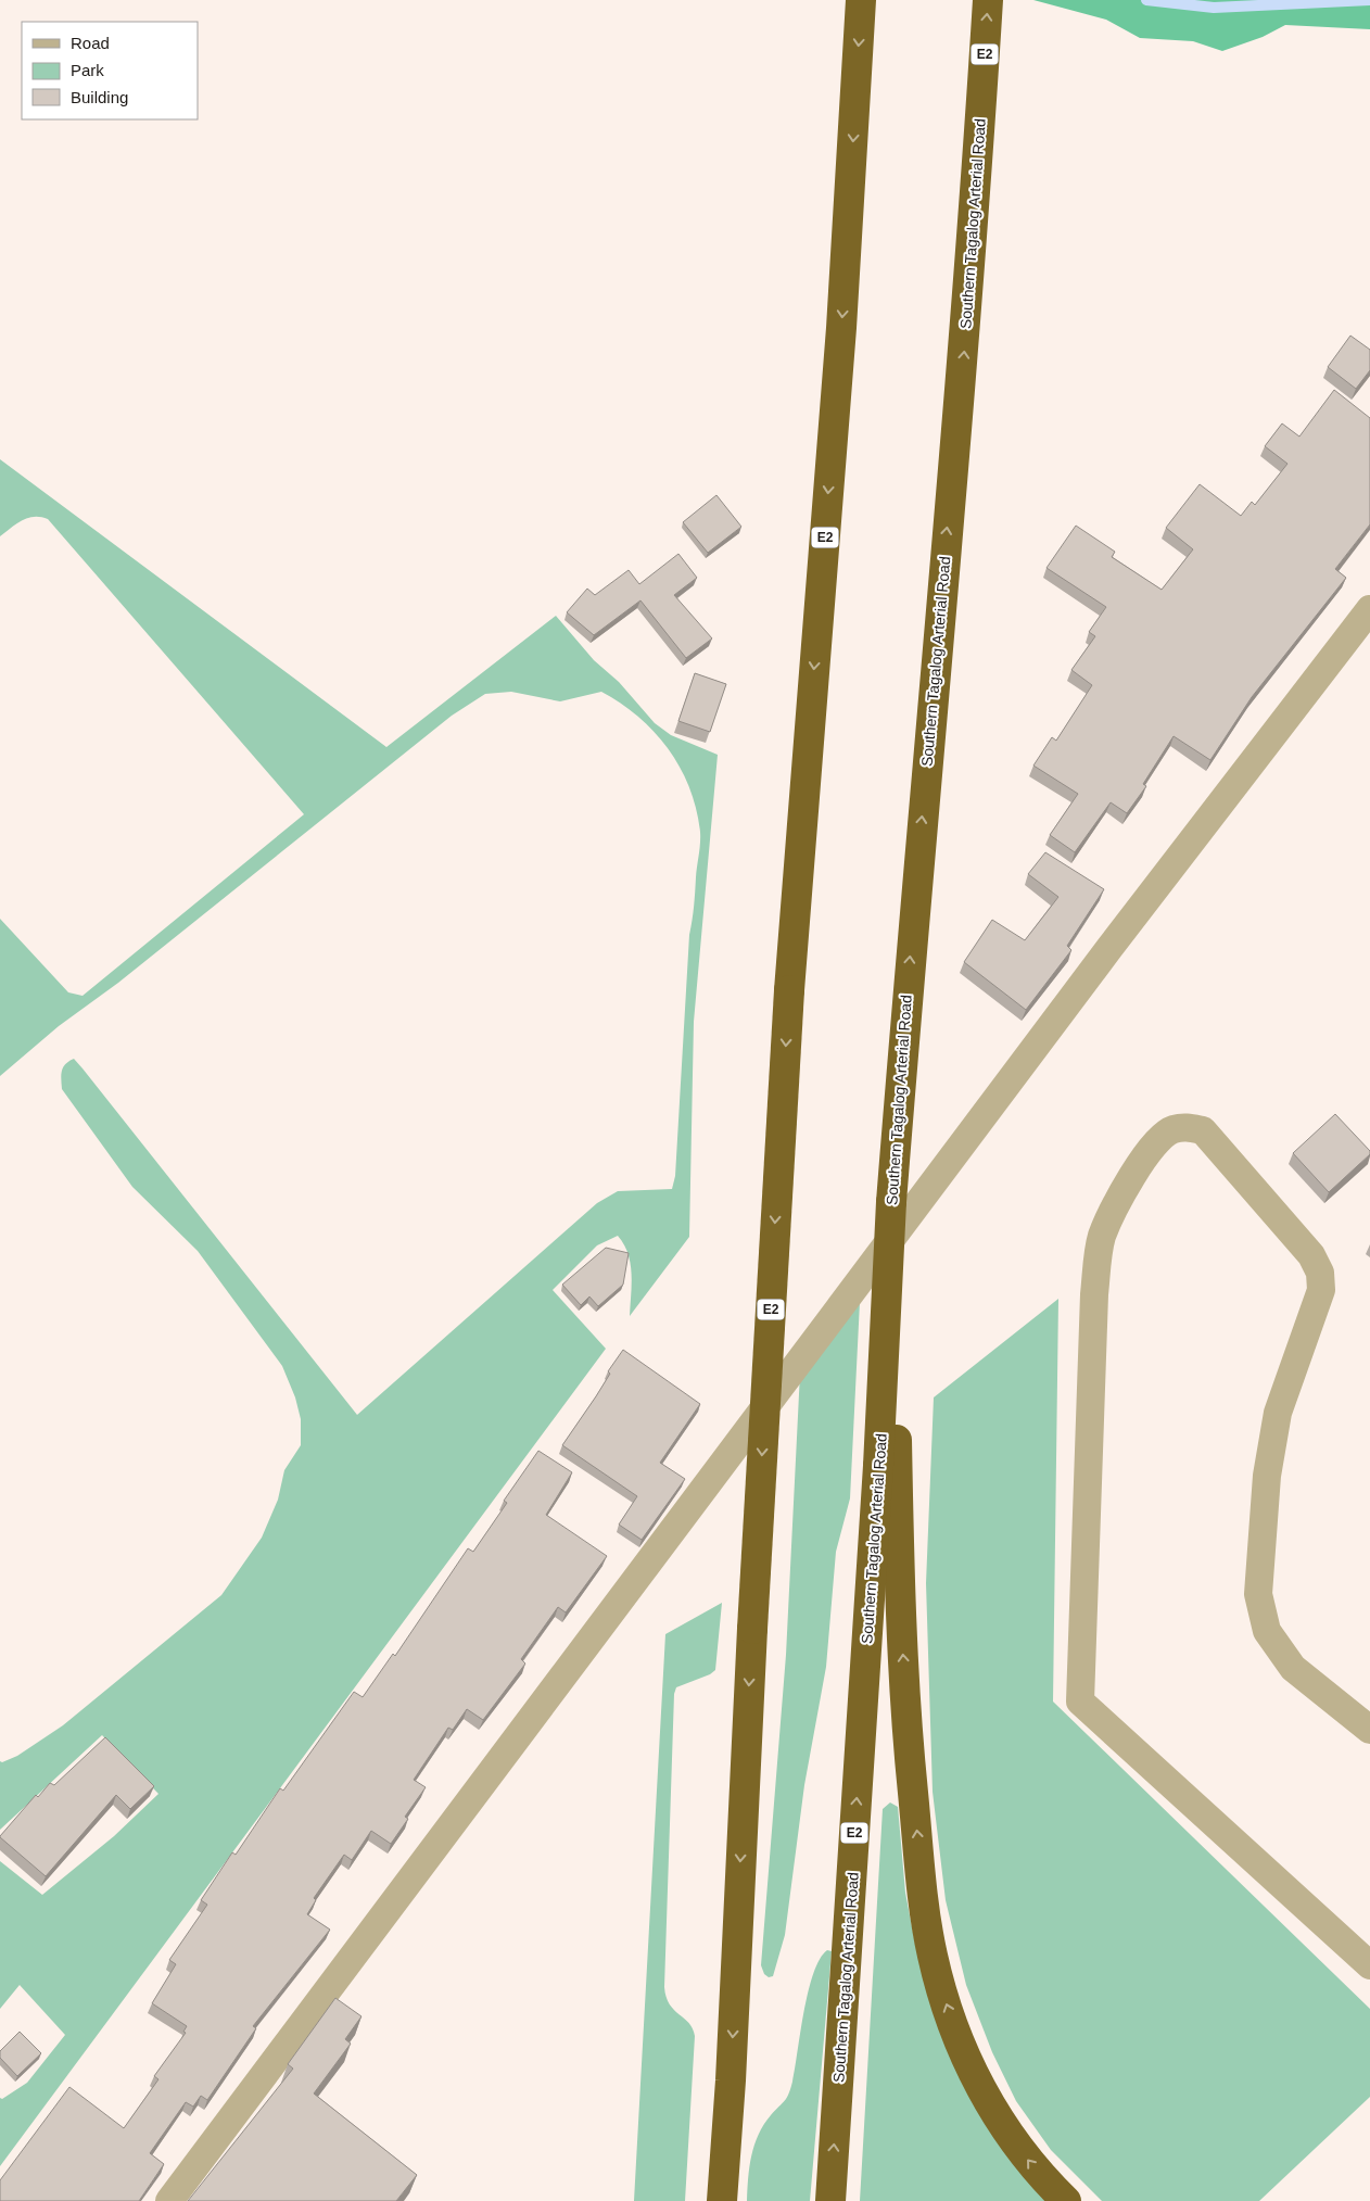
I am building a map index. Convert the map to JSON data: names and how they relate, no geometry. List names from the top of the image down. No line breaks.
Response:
{"streets":{"highway":["E2","Southern Tagalog Arterial Road"]},"legend":["Road","Park","Building"]}
